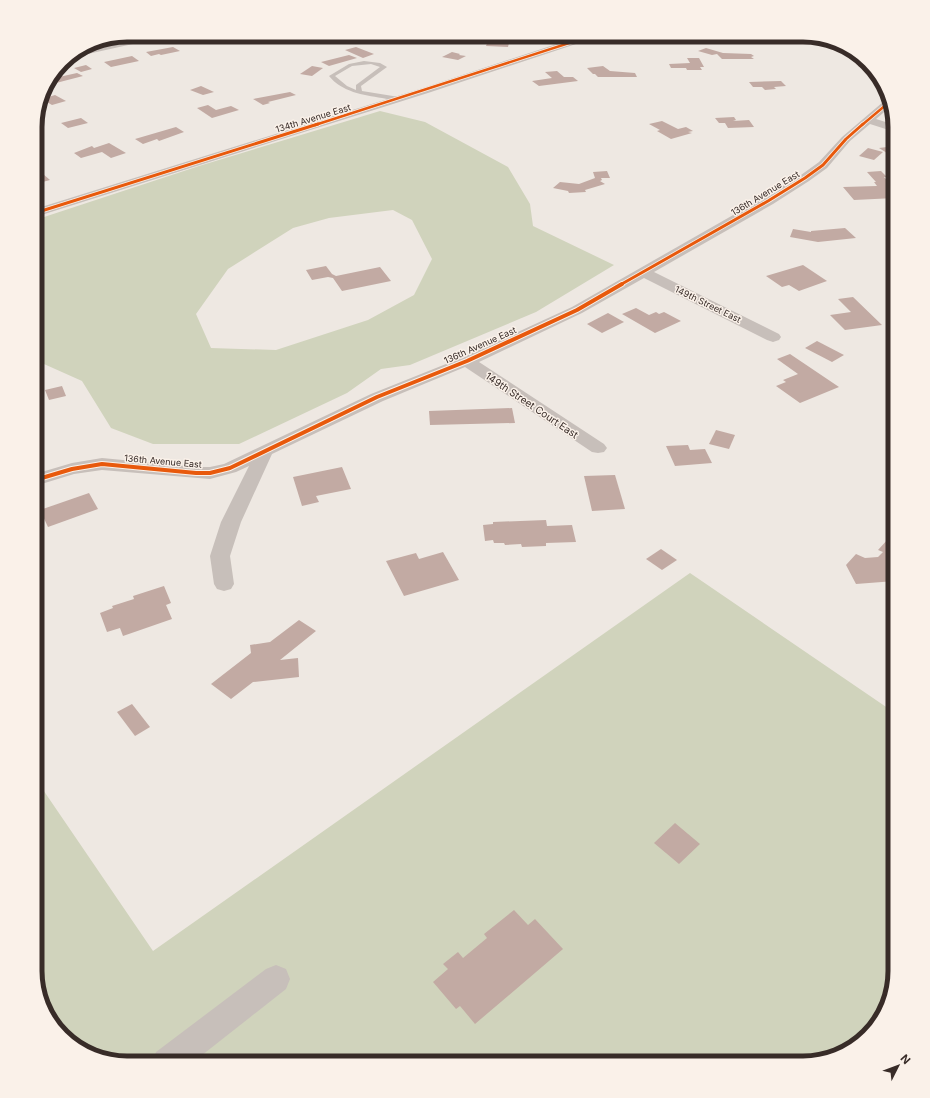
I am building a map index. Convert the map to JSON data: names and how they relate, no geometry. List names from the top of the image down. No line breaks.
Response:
{"streets":{"street":["134th Avenue East","136th Avenue East","149th Street East","149th Street Court East"]},"crossings":[["136th Avenue East","149th Street East"],["136th Avenue East","149th Street Court East"]],"north":"top right"}
